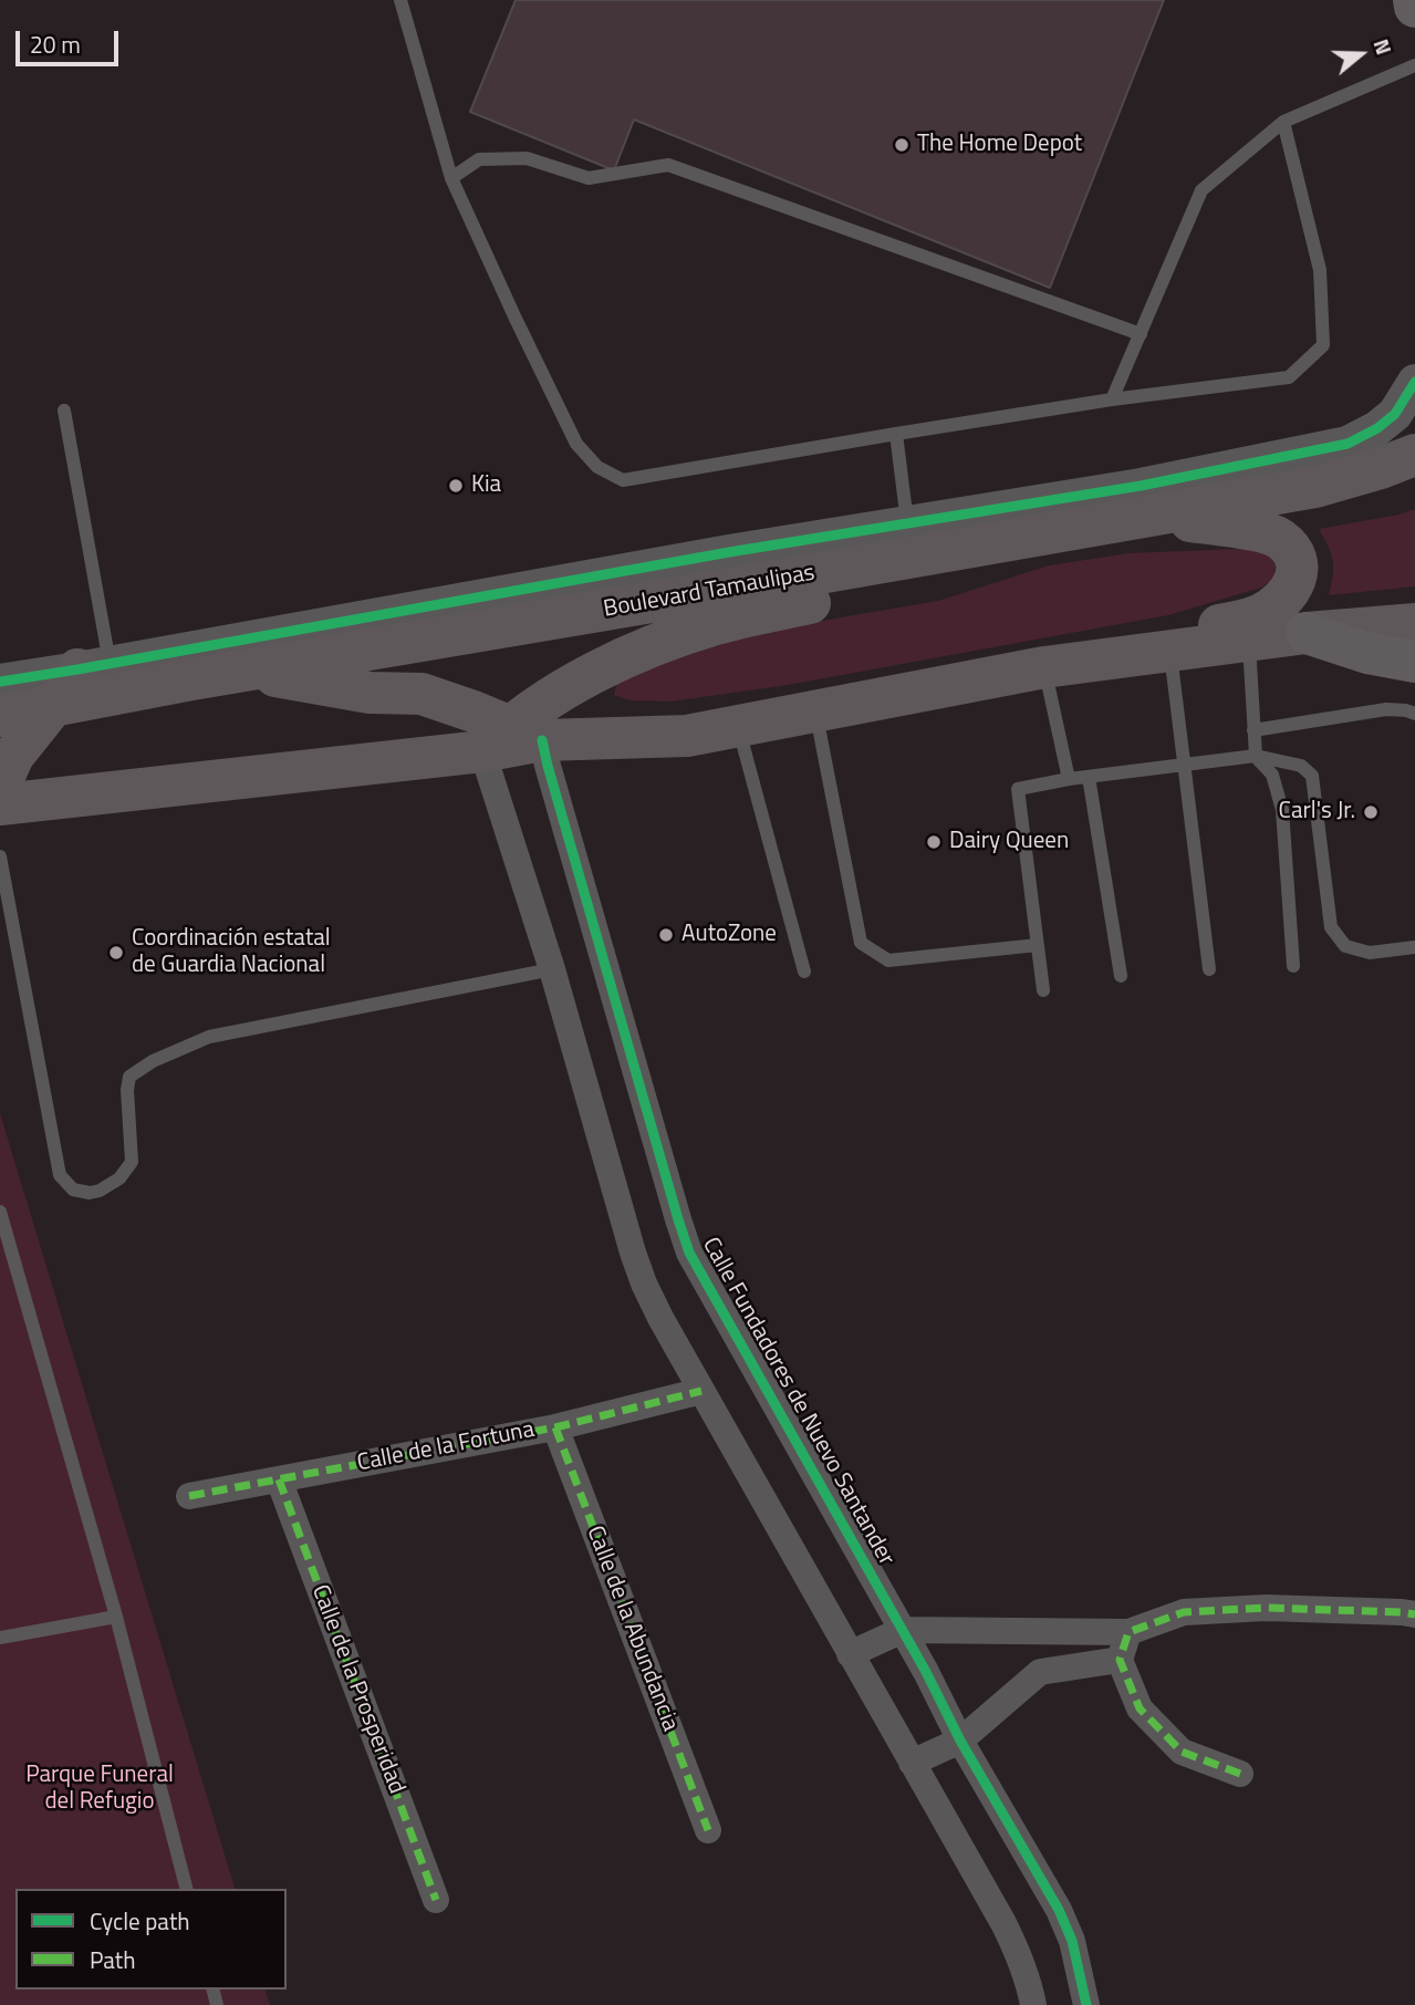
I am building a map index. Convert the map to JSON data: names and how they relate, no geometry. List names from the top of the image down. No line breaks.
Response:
{"streets":{"main road":["Boulevard Tamaulipas"],"street":["Calle Fundadores de Nuevo Santander","Calle de la Fortuna","Calle de la Abundancia","Calle de la Prosperidad"]},"crossings":[["Calle de la Fortuna","Calle de la Abundancia"],["Calle de la Fortuna","Calle de la Prosperidad"]],"parks":["Parque Funeral del Refugio"],"places":["The Home Depot","Kia","Carl's Jr.","Dairy Queen","AutoZone","Coordinación estatal de Guardia Nacional"],"legend":["Cycle path","Path"],"scale_bar":"20 m","north":"right"}
